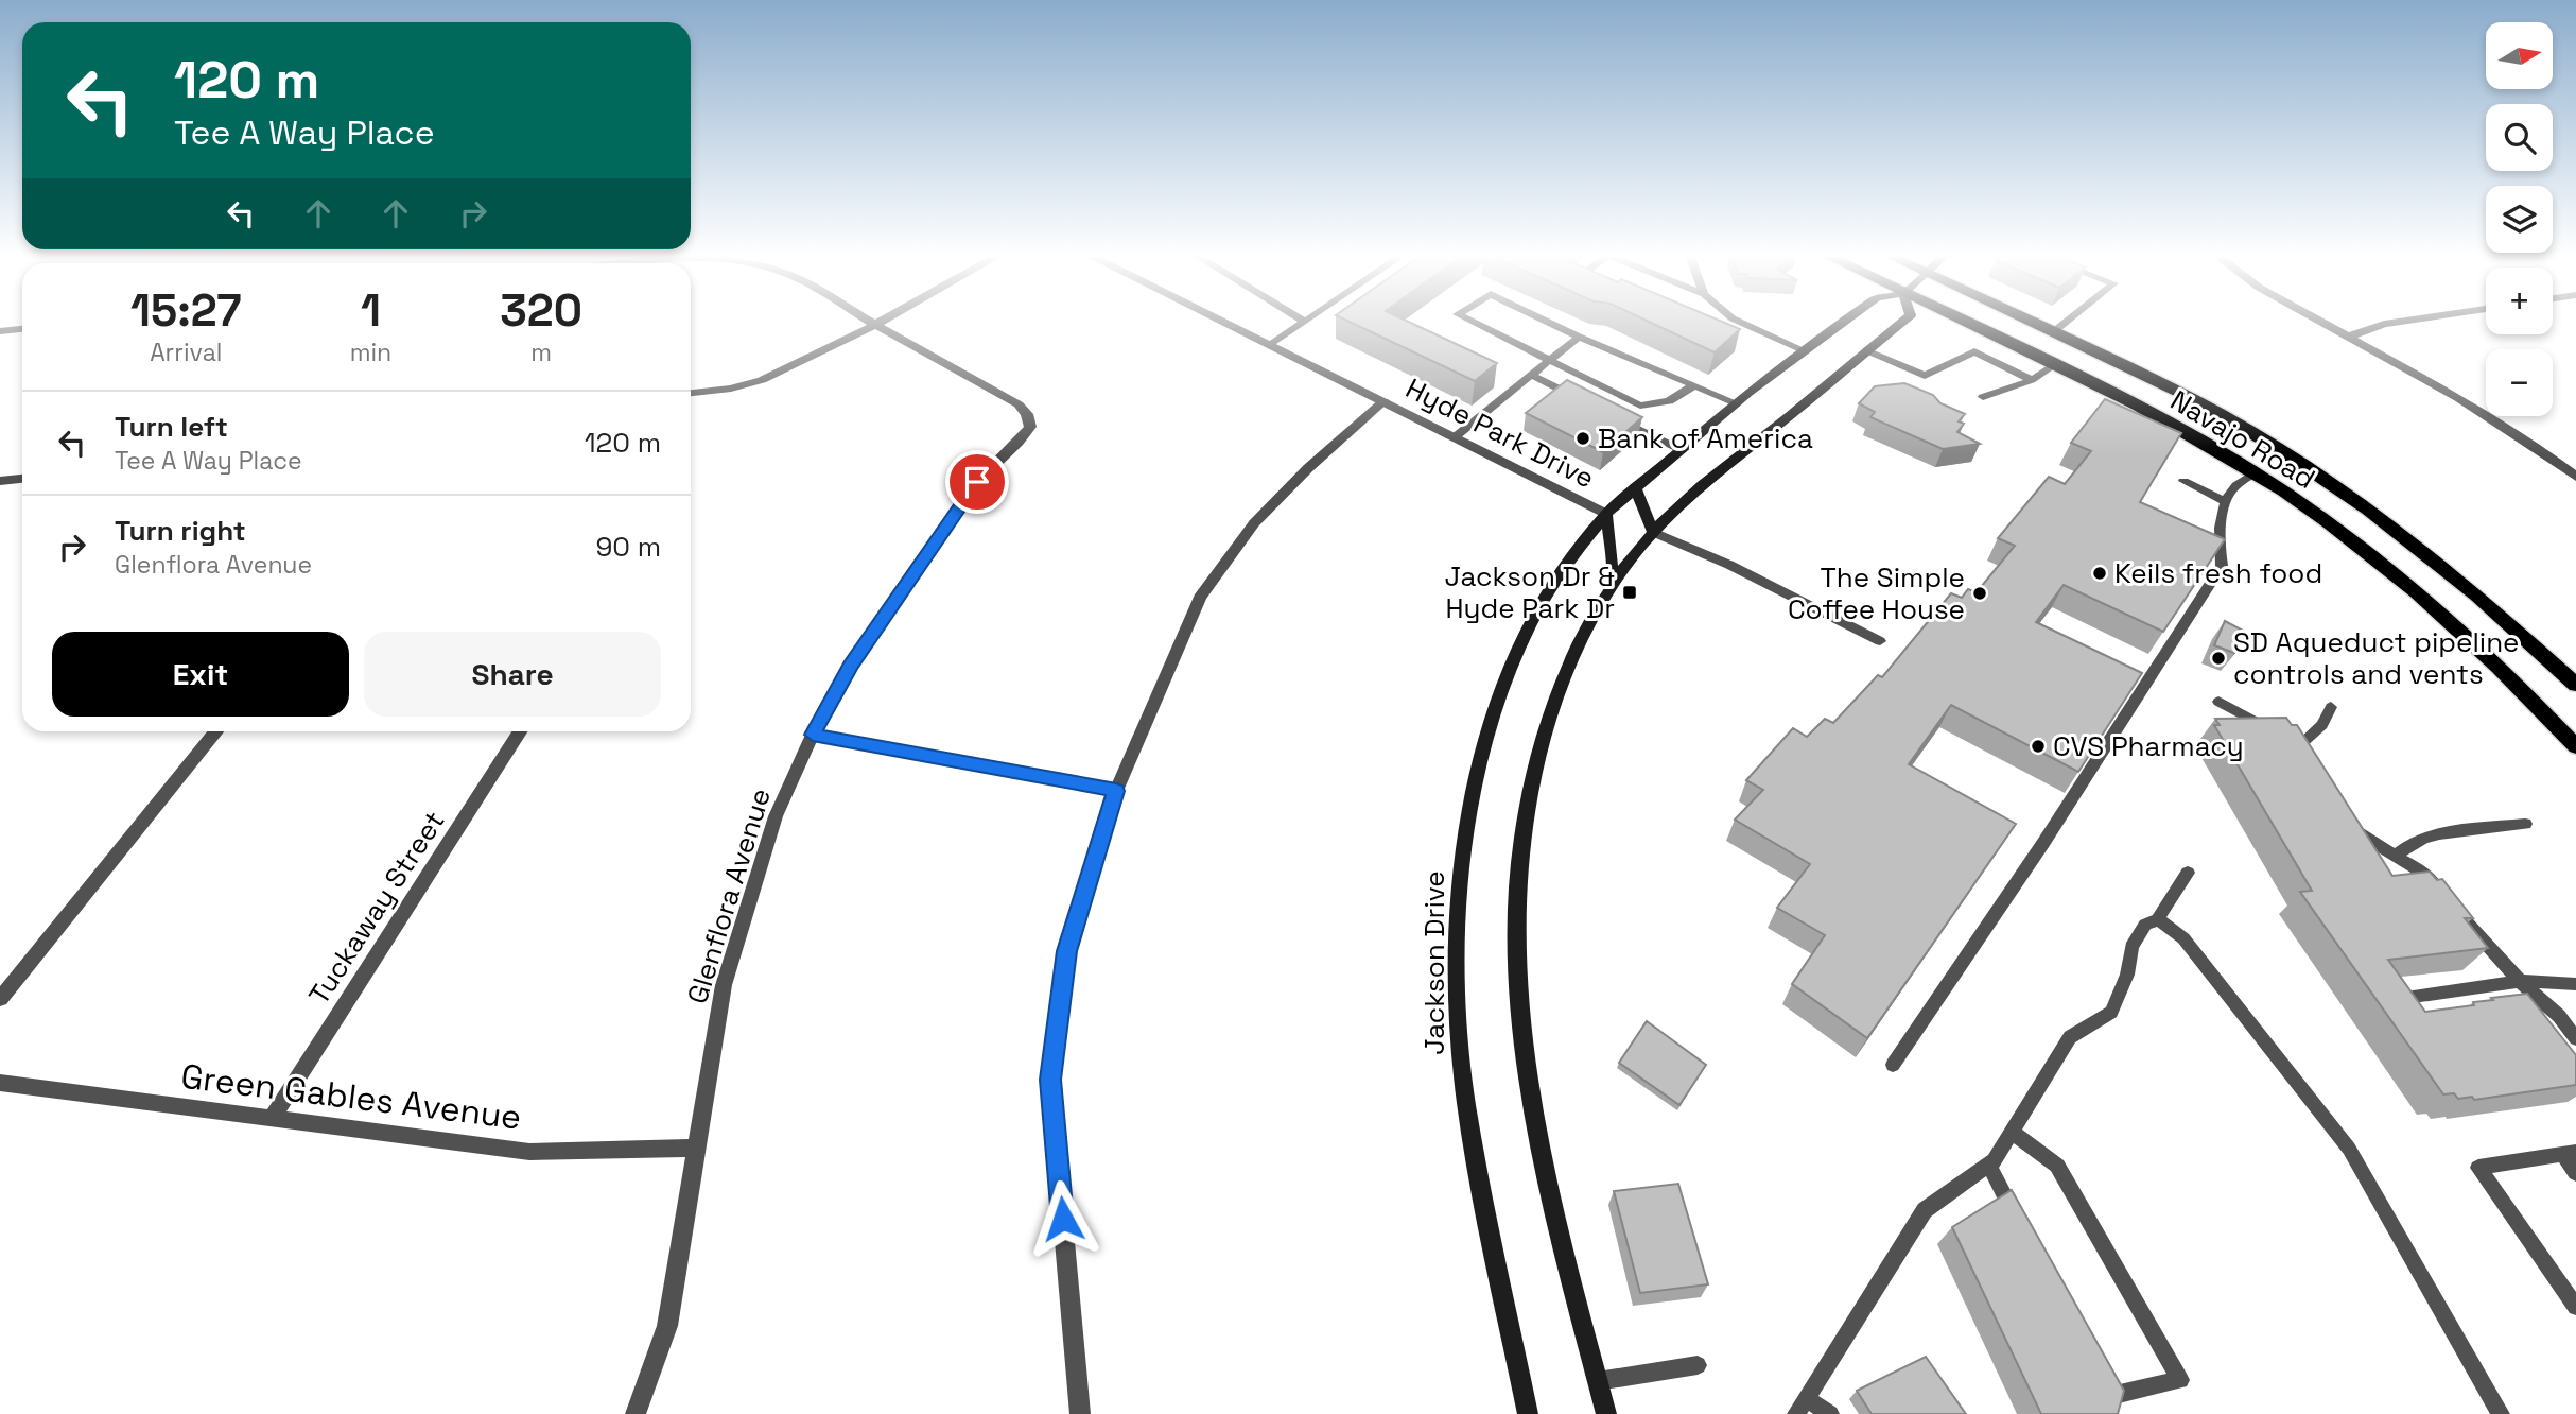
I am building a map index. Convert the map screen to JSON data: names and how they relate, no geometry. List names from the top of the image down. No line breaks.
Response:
{"streets":{"main road":["Navajo Road","Jackson Drive"],"street":["Hyde Park Drive","Glenflora Avenue","Tuckaway Street","Green Gables Avenue"]},"crossings":[["Hyde Park Drive","Jackson Drive"],["Glenflora Avenue","Green Gables Avenue"],["Tuckaway Street","Green Gables Avenue"]],"places":{"other":["Bank of America","Keils fresh food","The Simple Coffee House","SD Aqueduct pipeline controls and vents","CVS Pharmacy"],"transit":["Jackson Dr & Hyde Park Dr"]},"north":"right","page":{"map_buttons":["+","−"],"turn":["120 m","Tee A Way Place"],"eta":["15:27","Arrival","1","min","320","m"],"list":[{"name":"Turn left","note":"Tee A Way Place","value":"120 m"},{"name":"Turn right","note":"Glenflora Avenue","value":"90 m"}],"buttons":["Exit","Share"]}}
